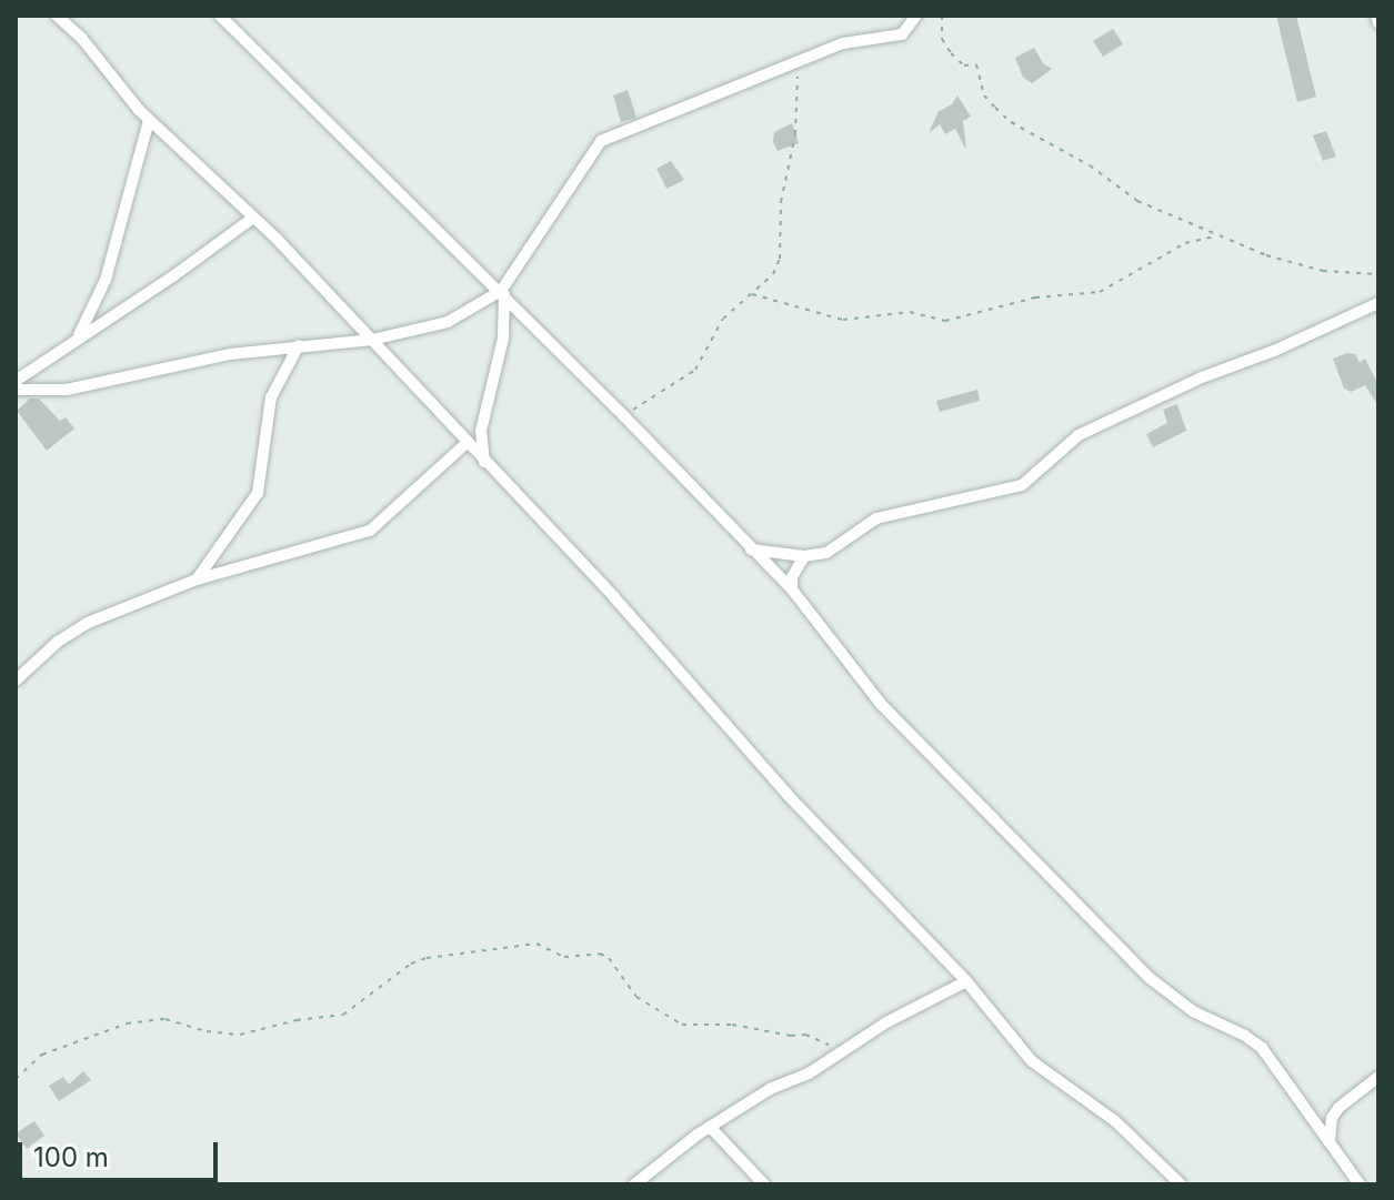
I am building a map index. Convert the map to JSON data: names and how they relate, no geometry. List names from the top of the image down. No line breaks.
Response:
{"scale_bar":"100 m"}
